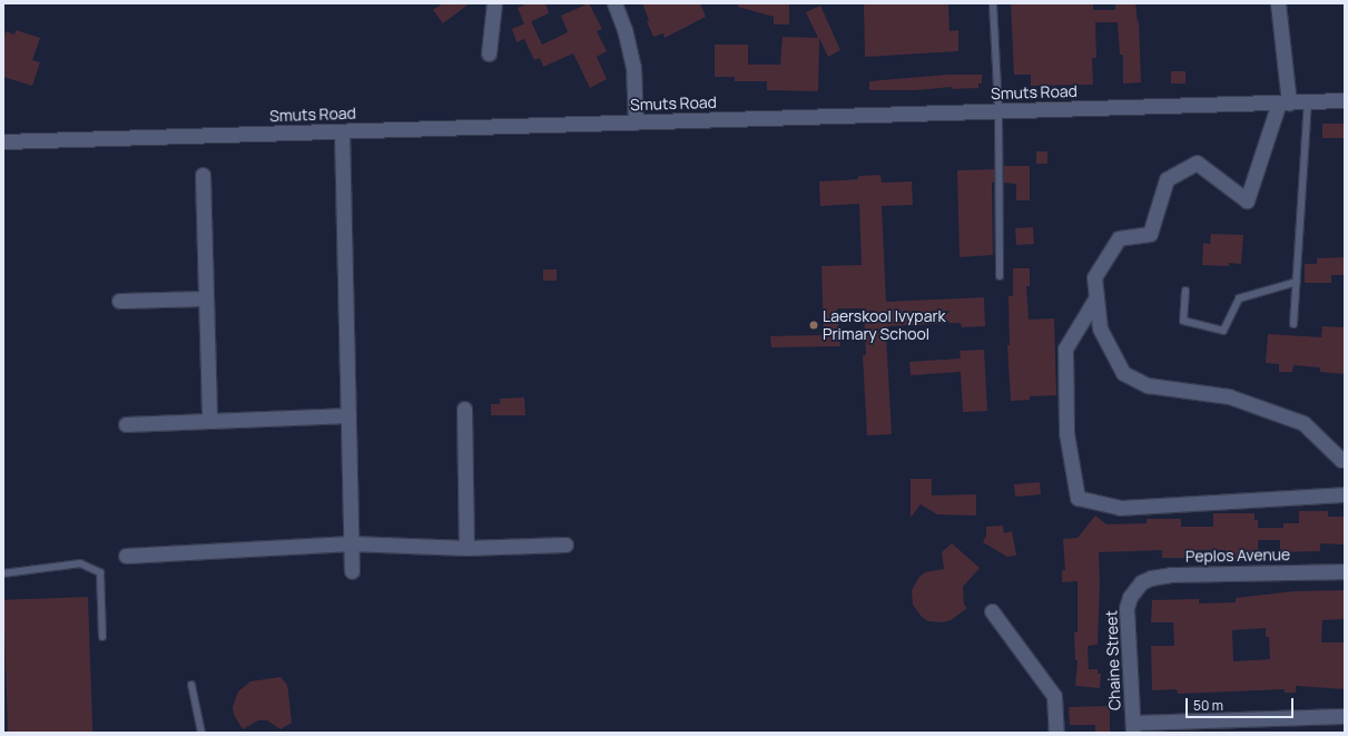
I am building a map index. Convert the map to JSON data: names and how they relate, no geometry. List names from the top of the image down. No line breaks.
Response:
{"streets":{"street":["Smuts Road","Peplos Avenue","Chaine Street"]},"crossings":[["Peplos Avenue","Chaine Street"]],"places":["Laerskool Ivypark Primary School"],"scale_bar":"50 m"}
